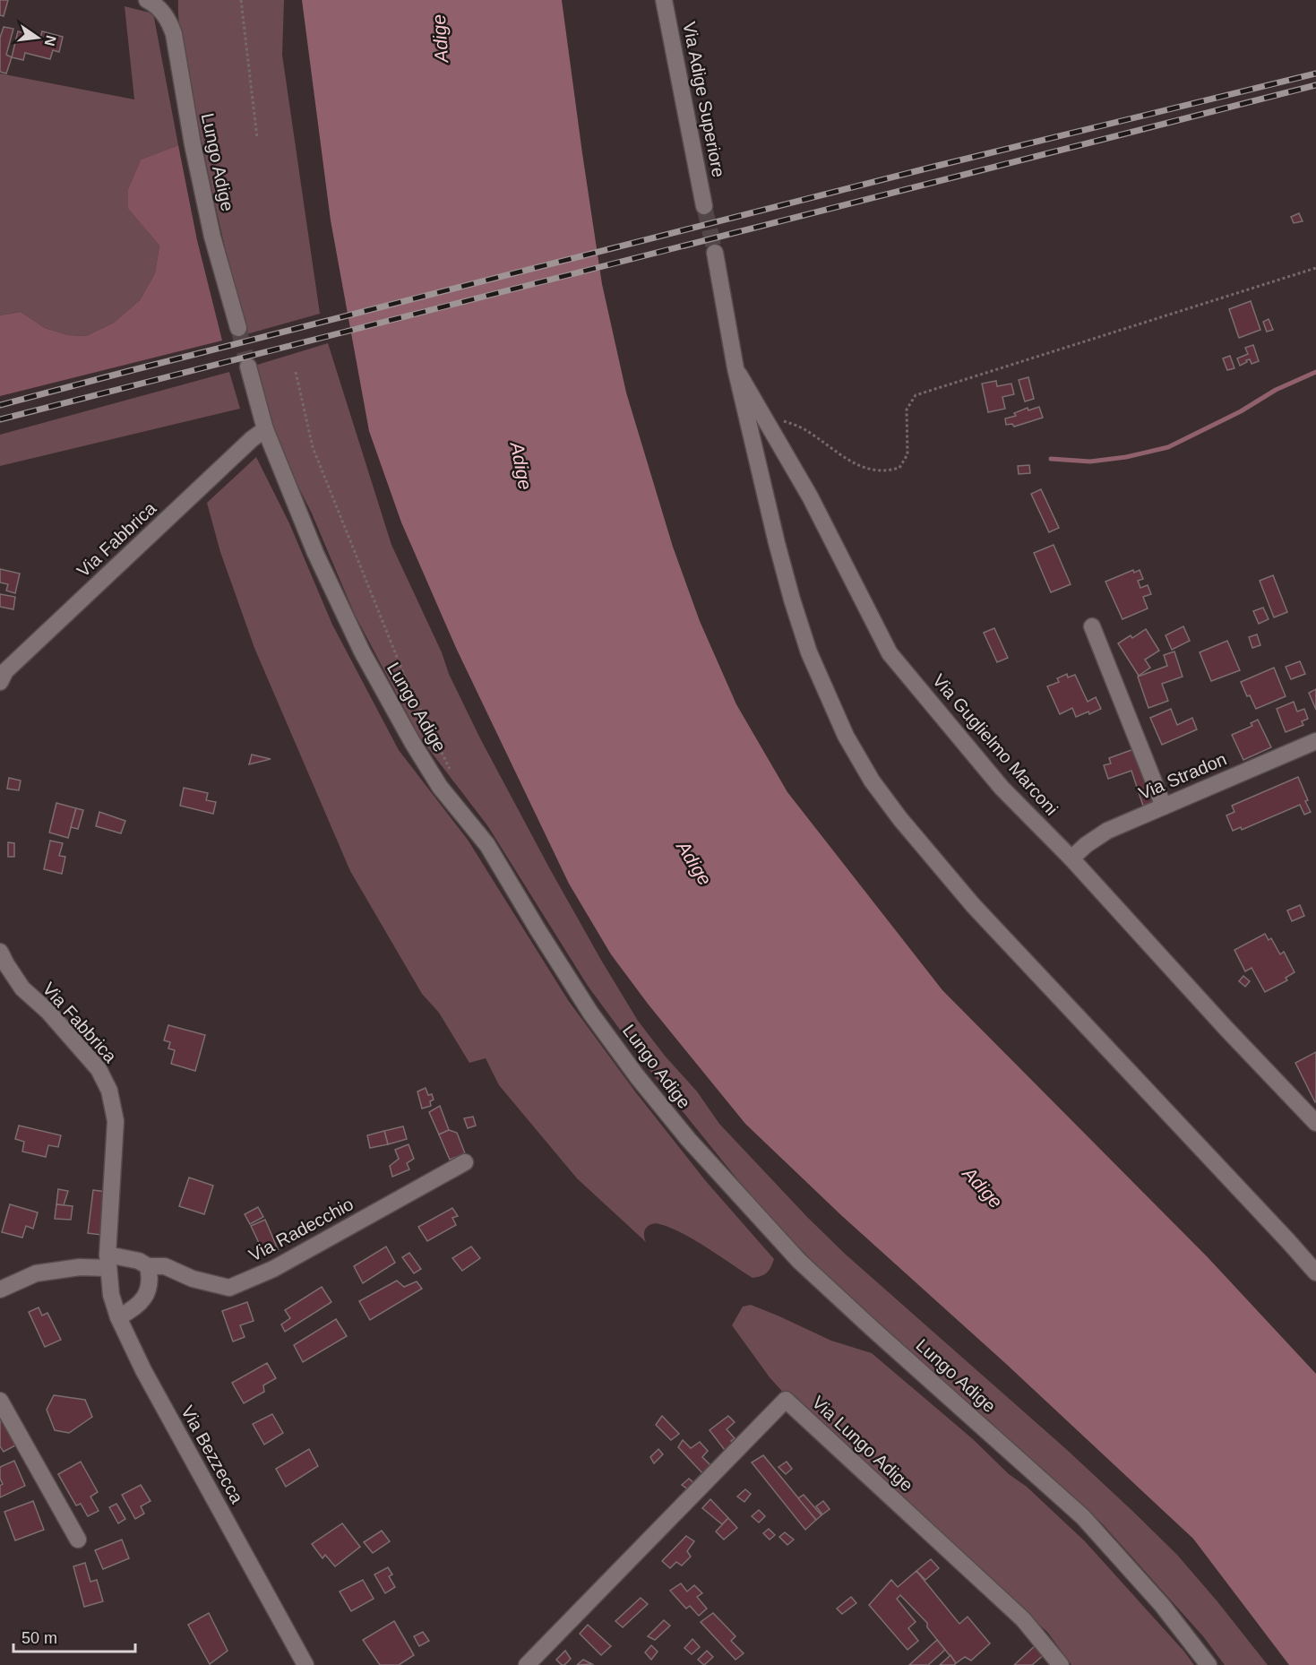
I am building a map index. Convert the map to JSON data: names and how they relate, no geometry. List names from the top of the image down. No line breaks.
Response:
{"streets":{"street":["Via Adige Superiore","Lungo Adige","Via Fabbrica","Via Guglielmo Marconi","Via Stradon","Via Radecchio","Via Lungo Adige","Via Bezzecca"]},"crossings":[["Lungo Adige","Via Fabbrica"],["Via Fabbrica","Via Radecchio"],["Via Fabbrica","Via Bezzecca"],["Via Guglielmo Marconi","Via Stradon"],["Via Radecchio","Via Bezzecca"]],"water":["Adige"],"scale_bar":"50 m","north":"right"}
